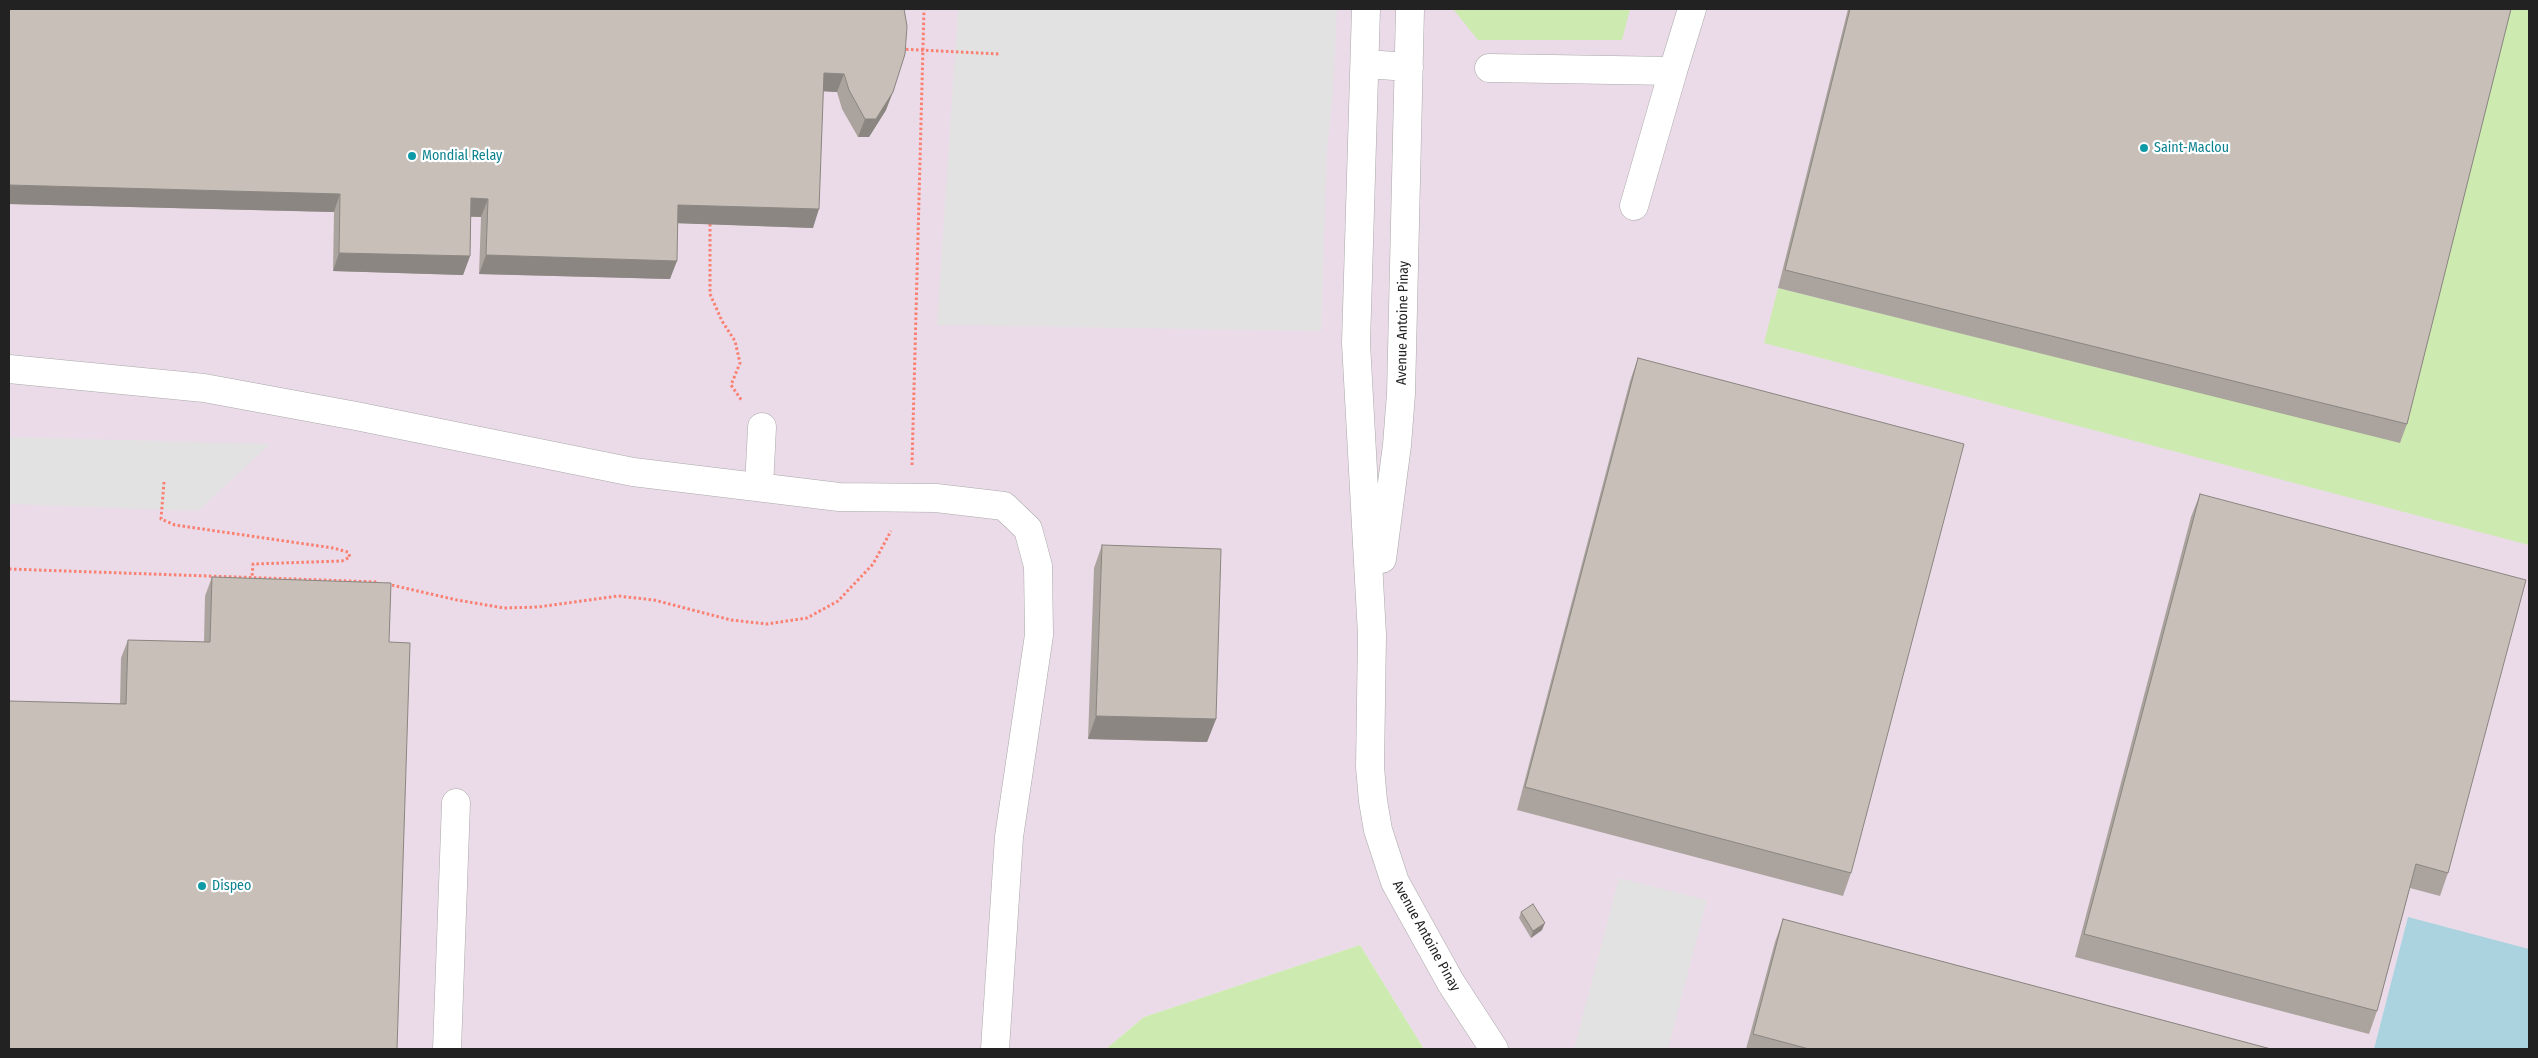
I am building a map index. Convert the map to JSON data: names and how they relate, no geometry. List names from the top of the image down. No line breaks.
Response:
{"streets":{"street":["Avenue Antoine Pinay"]},"places":["Saint-Maclou","Mondial Relay","Dispeo"]}
